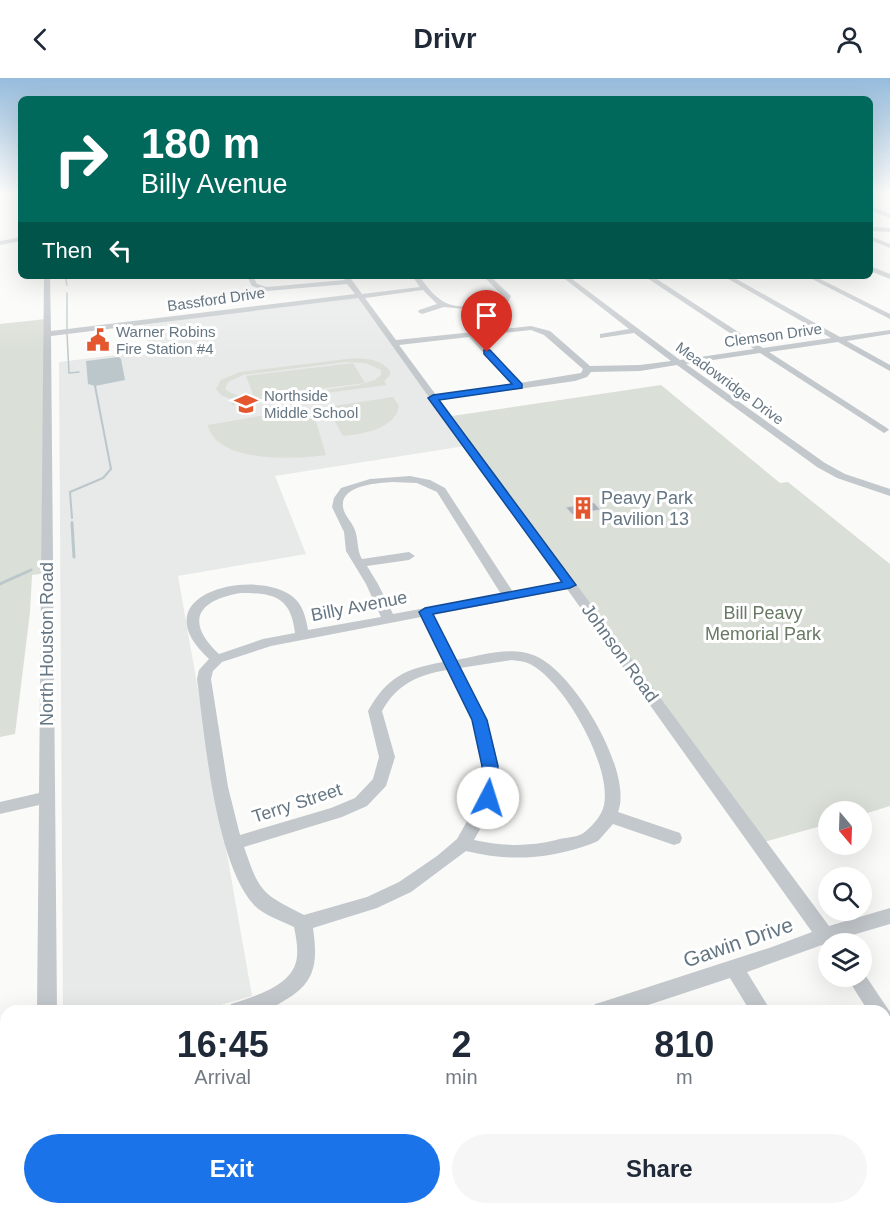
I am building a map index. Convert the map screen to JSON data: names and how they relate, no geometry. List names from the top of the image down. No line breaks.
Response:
{"streets":{"street":["Bassford Drive","Clemson Drive","Meadowridge Drive","Billy Avenue","North Houston Road","Johnson Road","Terry Street","Gawin Drive"]},"crossings":[["Bassford Drive","North Houston Road"],["Bassford Drive","Johnson Road"],["Clemson Drive","Meadowridge Drive"],["Billy Avenue","Johnson Road"]],"parks":["Bill Peavy Memorial Park"],"places":{"public building":["Warner Robins Fire Station #4"],"school or university":["Northside Middle School"],"building":["Peavy Park Pavilion 13"]},"north":"bottom","page":{"header":"Drivr","turn":["180 m","Billy Avenue"],"then":"Then","eta":["16:45","Arrival","2","min","810","m"],"buttons":["Exit","Share"]}}
